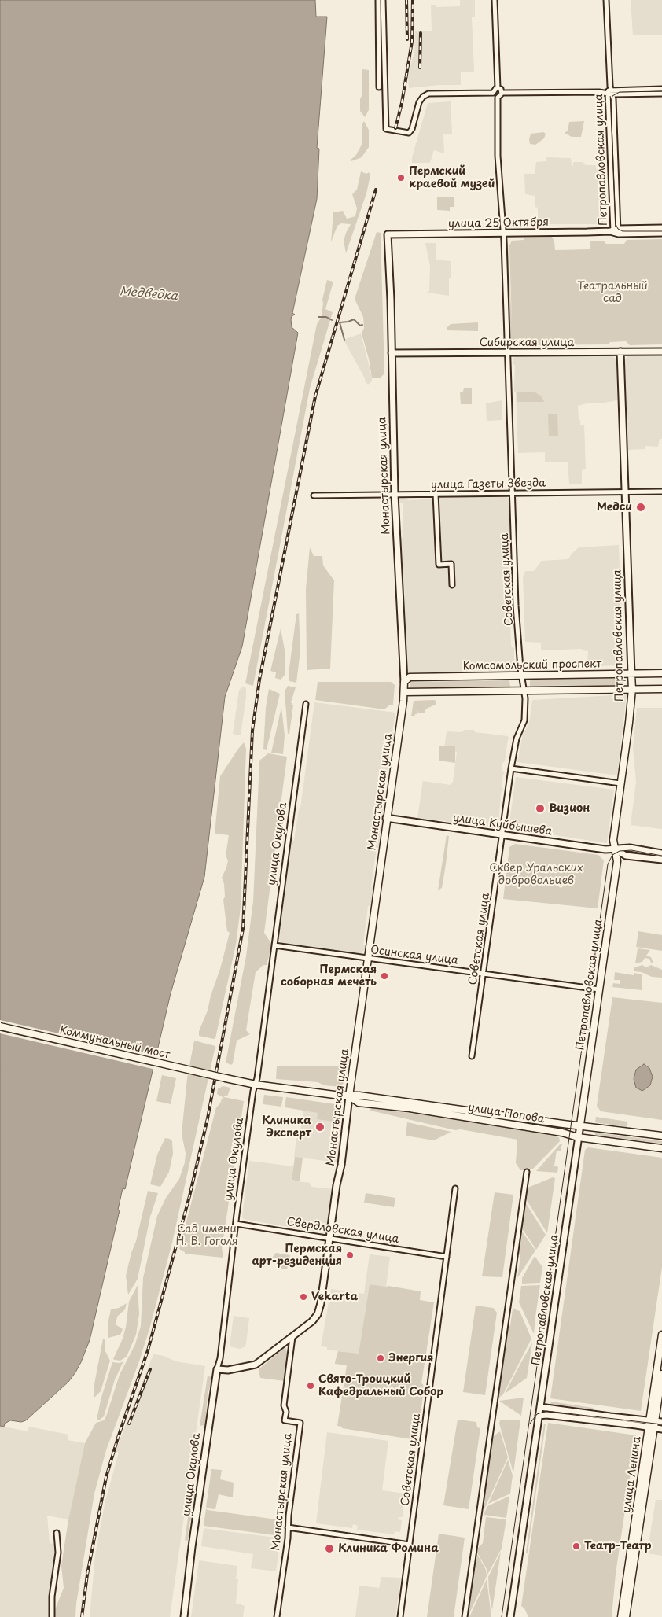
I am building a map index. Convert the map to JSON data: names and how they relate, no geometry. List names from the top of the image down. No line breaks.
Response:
{"streets":{"main road":["Петропавловская улица","улица 25 Октября","Сибирская улица","Монастырская улица","Комсомольский проспект","улица Куйбышева","улица Окулова","Коммунальный мост","улица Попова","улица Ленина"],"street":["улица Газеты Звезда","Советская улица","Осинская улица","Свердловская улица"]},"crossings":[["Петропавловская улица","улица 25 Октября"],["Петропавловская улица","Сибирская улица"],["Петропавловская улица","улица Газеты Звезда"],["Петропавловская улица","Комсомольский проспект"],["Петропавловская улица","улица Куйбышева"],["Петропавловская улица","Осинская улица"],["Петропавловская улица","улица Попова"],["улица 25 Октября","Монастырская улица"],["улица 25 Октября","Советская улица"],["Сибирская улица","Монастырская улица"],["Сибирская улица","Советская улица"],["Монастырская улица","улица Газеты Звезда"],["Монастырская улица","Комсомольский проспект"],["Монастырская улица","улица Куйбышева"],["Монастырская улица","улица Окулова"],["Монастырская улица","Осинская улица"],["Монастырская улица","улица Попова"],["Монастырская улица","Свердловская улица"],["улица Газеты Звезда","Советская улица"],["Советская улица","Комсомольский проспект"],["Советская улица","улица Куйбышева"],["Советская улица","Осинская улица"],["Советская улица","Свердловская улица"],["улица Окулова","Осинская улица"],["улица Окулова","улица Попова"],["улица Окулова","Свердловская улица"],["Коммунальный мост","улица Попова"]],"water":["Медведка"],"parks":["Театральный сад","Сквер Уральских добровольцев","Сад имени Н. В. Гоголя"],"places":["Пермский краевой музей","Медси","Визион","Пермская соборная мечеть","Клиника Эксперт","Пермская арт-резиденция","Vekarta","Энергия","Свято-Троицкий Кафедральный Собор","Театр-Театр","Клиника Фомина"]}
